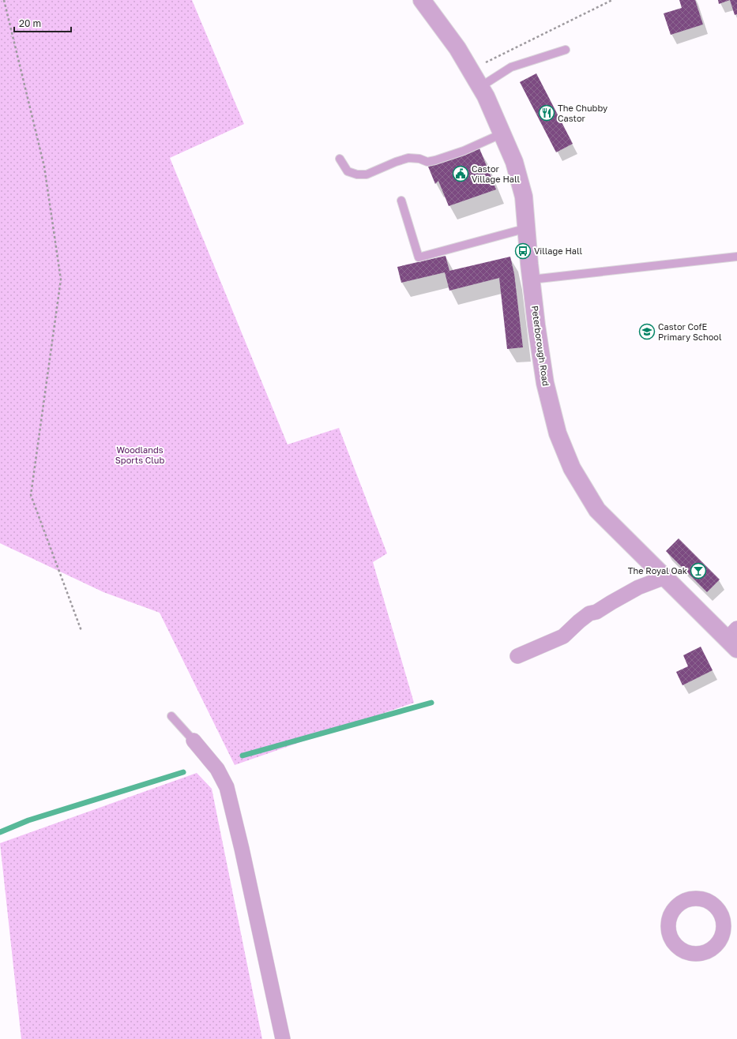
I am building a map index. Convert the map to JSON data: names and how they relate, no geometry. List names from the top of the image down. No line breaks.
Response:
{"streets":{"street":["Peterborough Road"]},"parks":["Woodlands Sports Club"],"places":{"restaurant":["The Chubby Castor"],"public building":["Castor Village Hall"],"bus stop":["Village Hall"],"school or university":["Castor CofE Primary School"],"bar":["The Royal Oak"]},"scale_bar":"20 m"}
